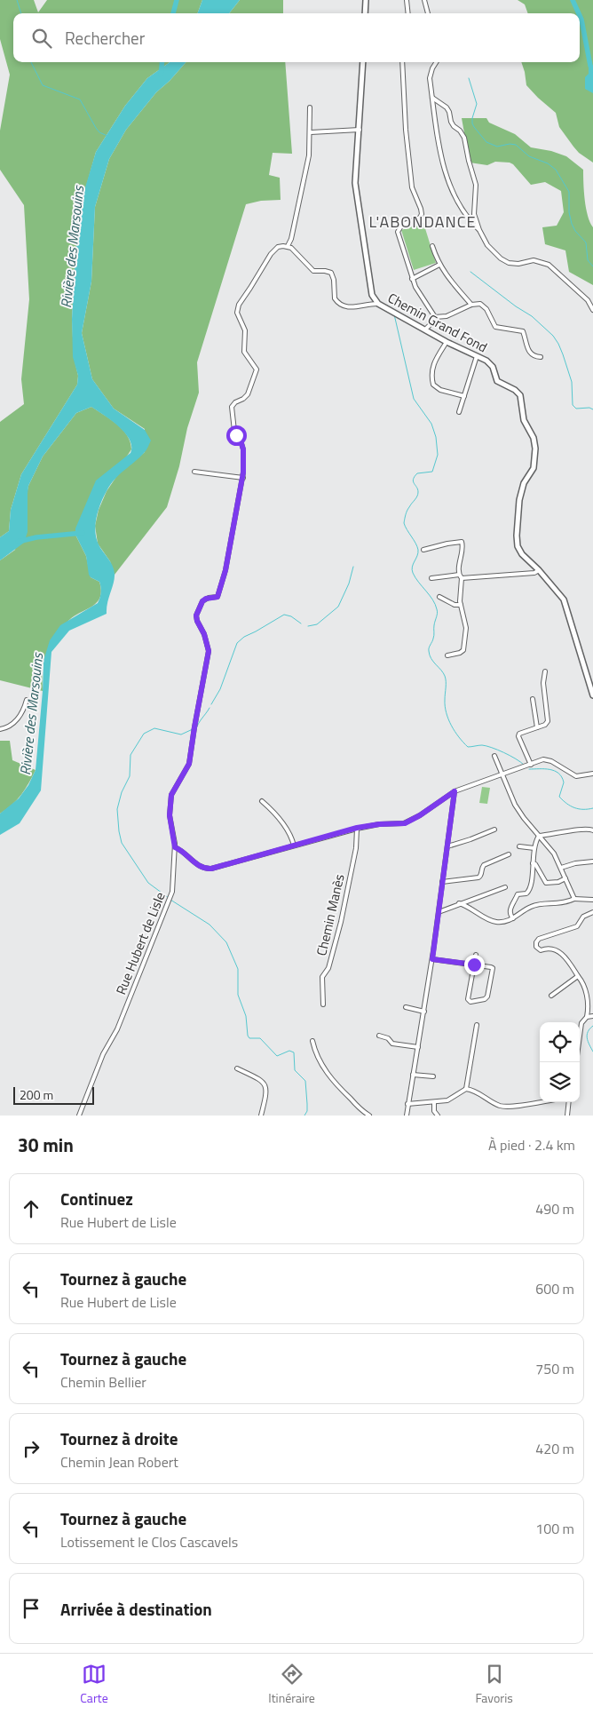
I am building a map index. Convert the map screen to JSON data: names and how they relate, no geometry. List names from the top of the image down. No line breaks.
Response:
{"streets":{"street":["Chemin Grand Fond","Chemin Manès","Rue Hubert de Lisle"]},"districts":["L'ABONDANCE"],"water":["Rivière des Marsouins"],"scale_bar":"200 m","page":{"search":"Rechercher","scale":"200 m","heading":["30 min","À pied · 2.4 km"],"list":[["Continuez","Rue Hubert de Lisle","490 m"],["Tournez à gauche","Rue Hubert de Lisle","600 m"],["Tournez à gauche","Chemin Bellier","750 m"],["Tournez à droite","Chemin Jean Robert","420 m"],["Tournez à gauche","Lotissement le Clos Cascavels","100 m"],"Arrivée à destination"],"nav":["Carte","Itinéraire","Favoris"]}}
